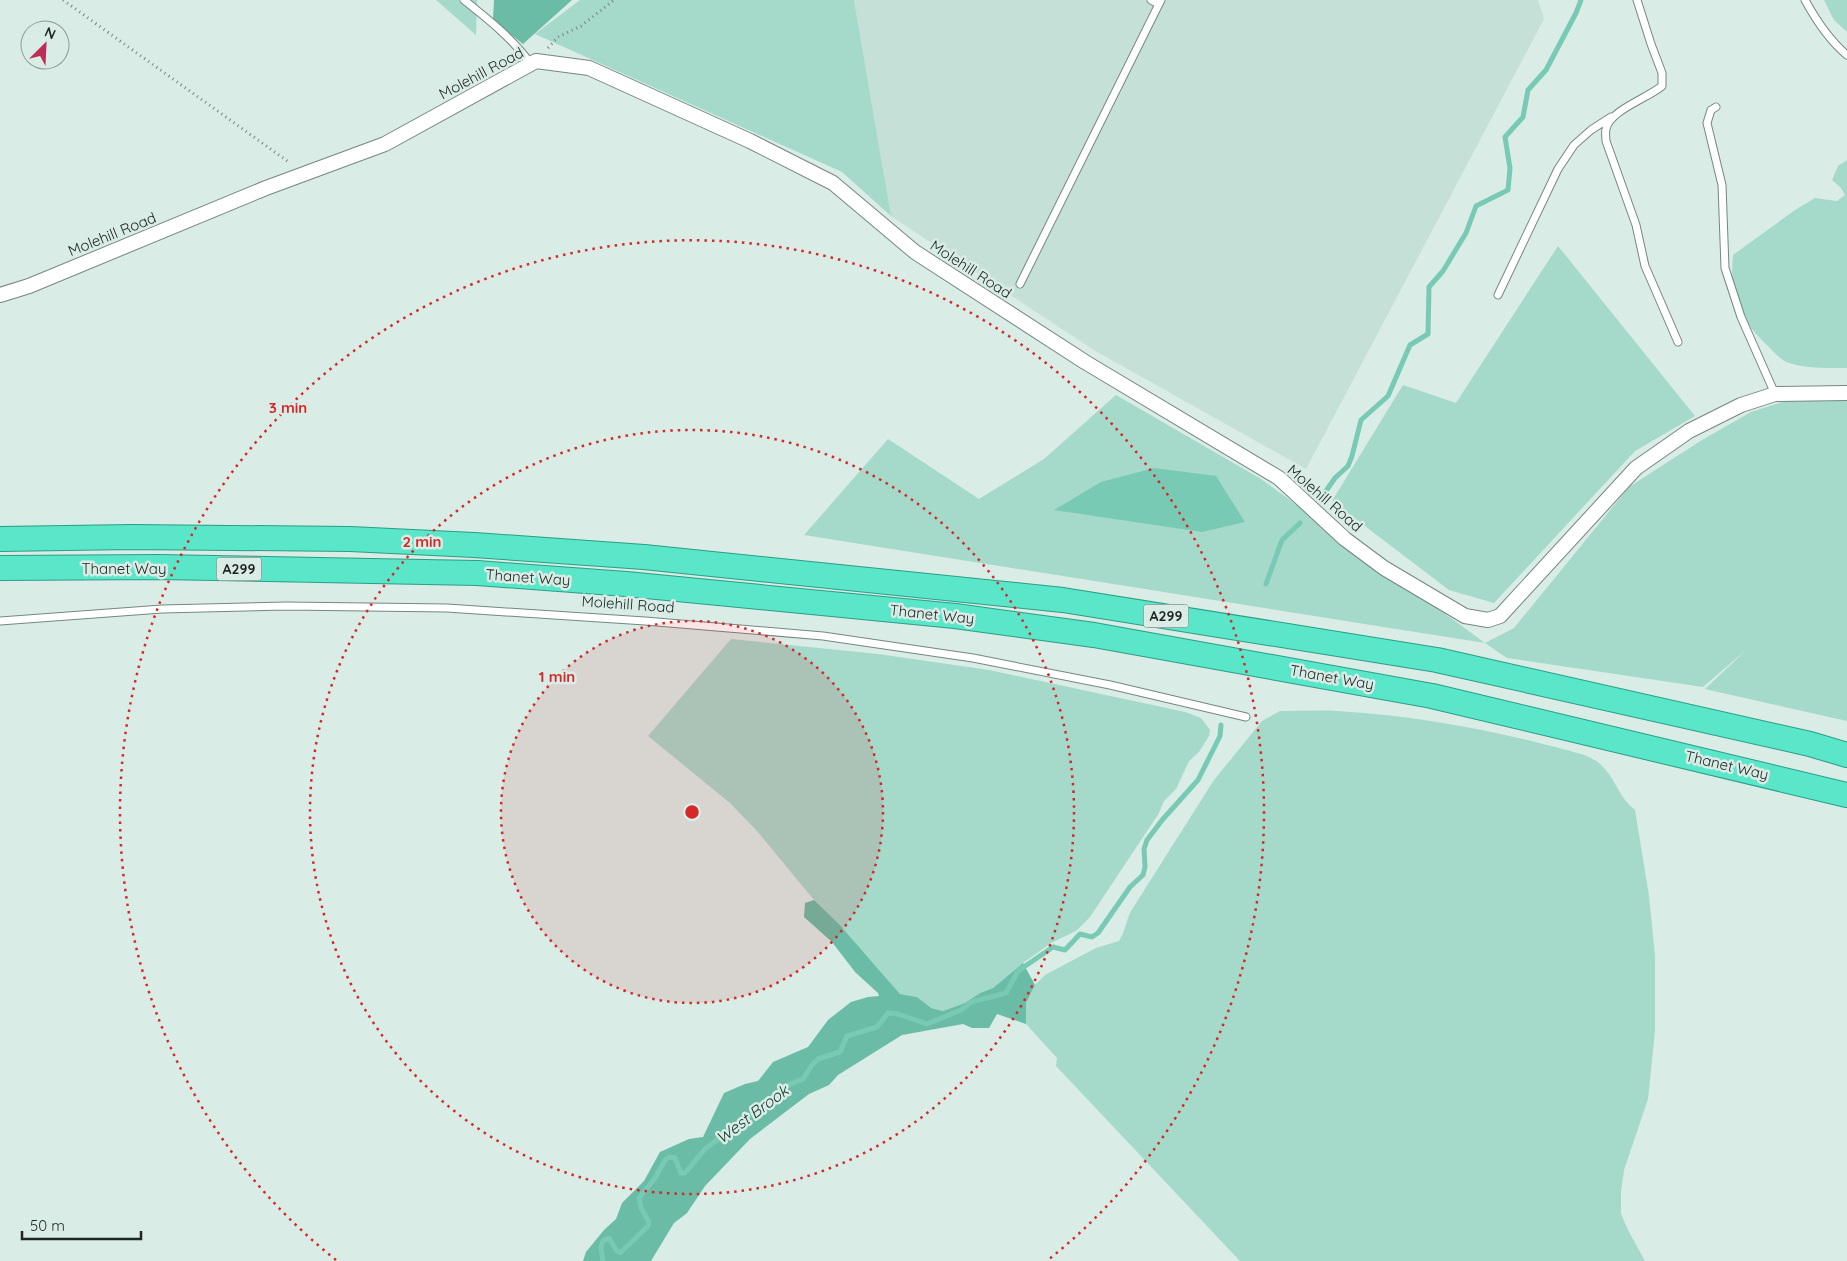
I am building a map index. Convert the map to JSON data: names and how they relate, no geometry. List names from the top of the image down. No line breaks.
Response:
{"streets":{"highway":["Thanet Way","A299"],"street":["Molehill Road"]},"water":["West Brook"],"scale_bar":"50 m","north":"top right","rings":["3 min","2 min","1 min"]}
